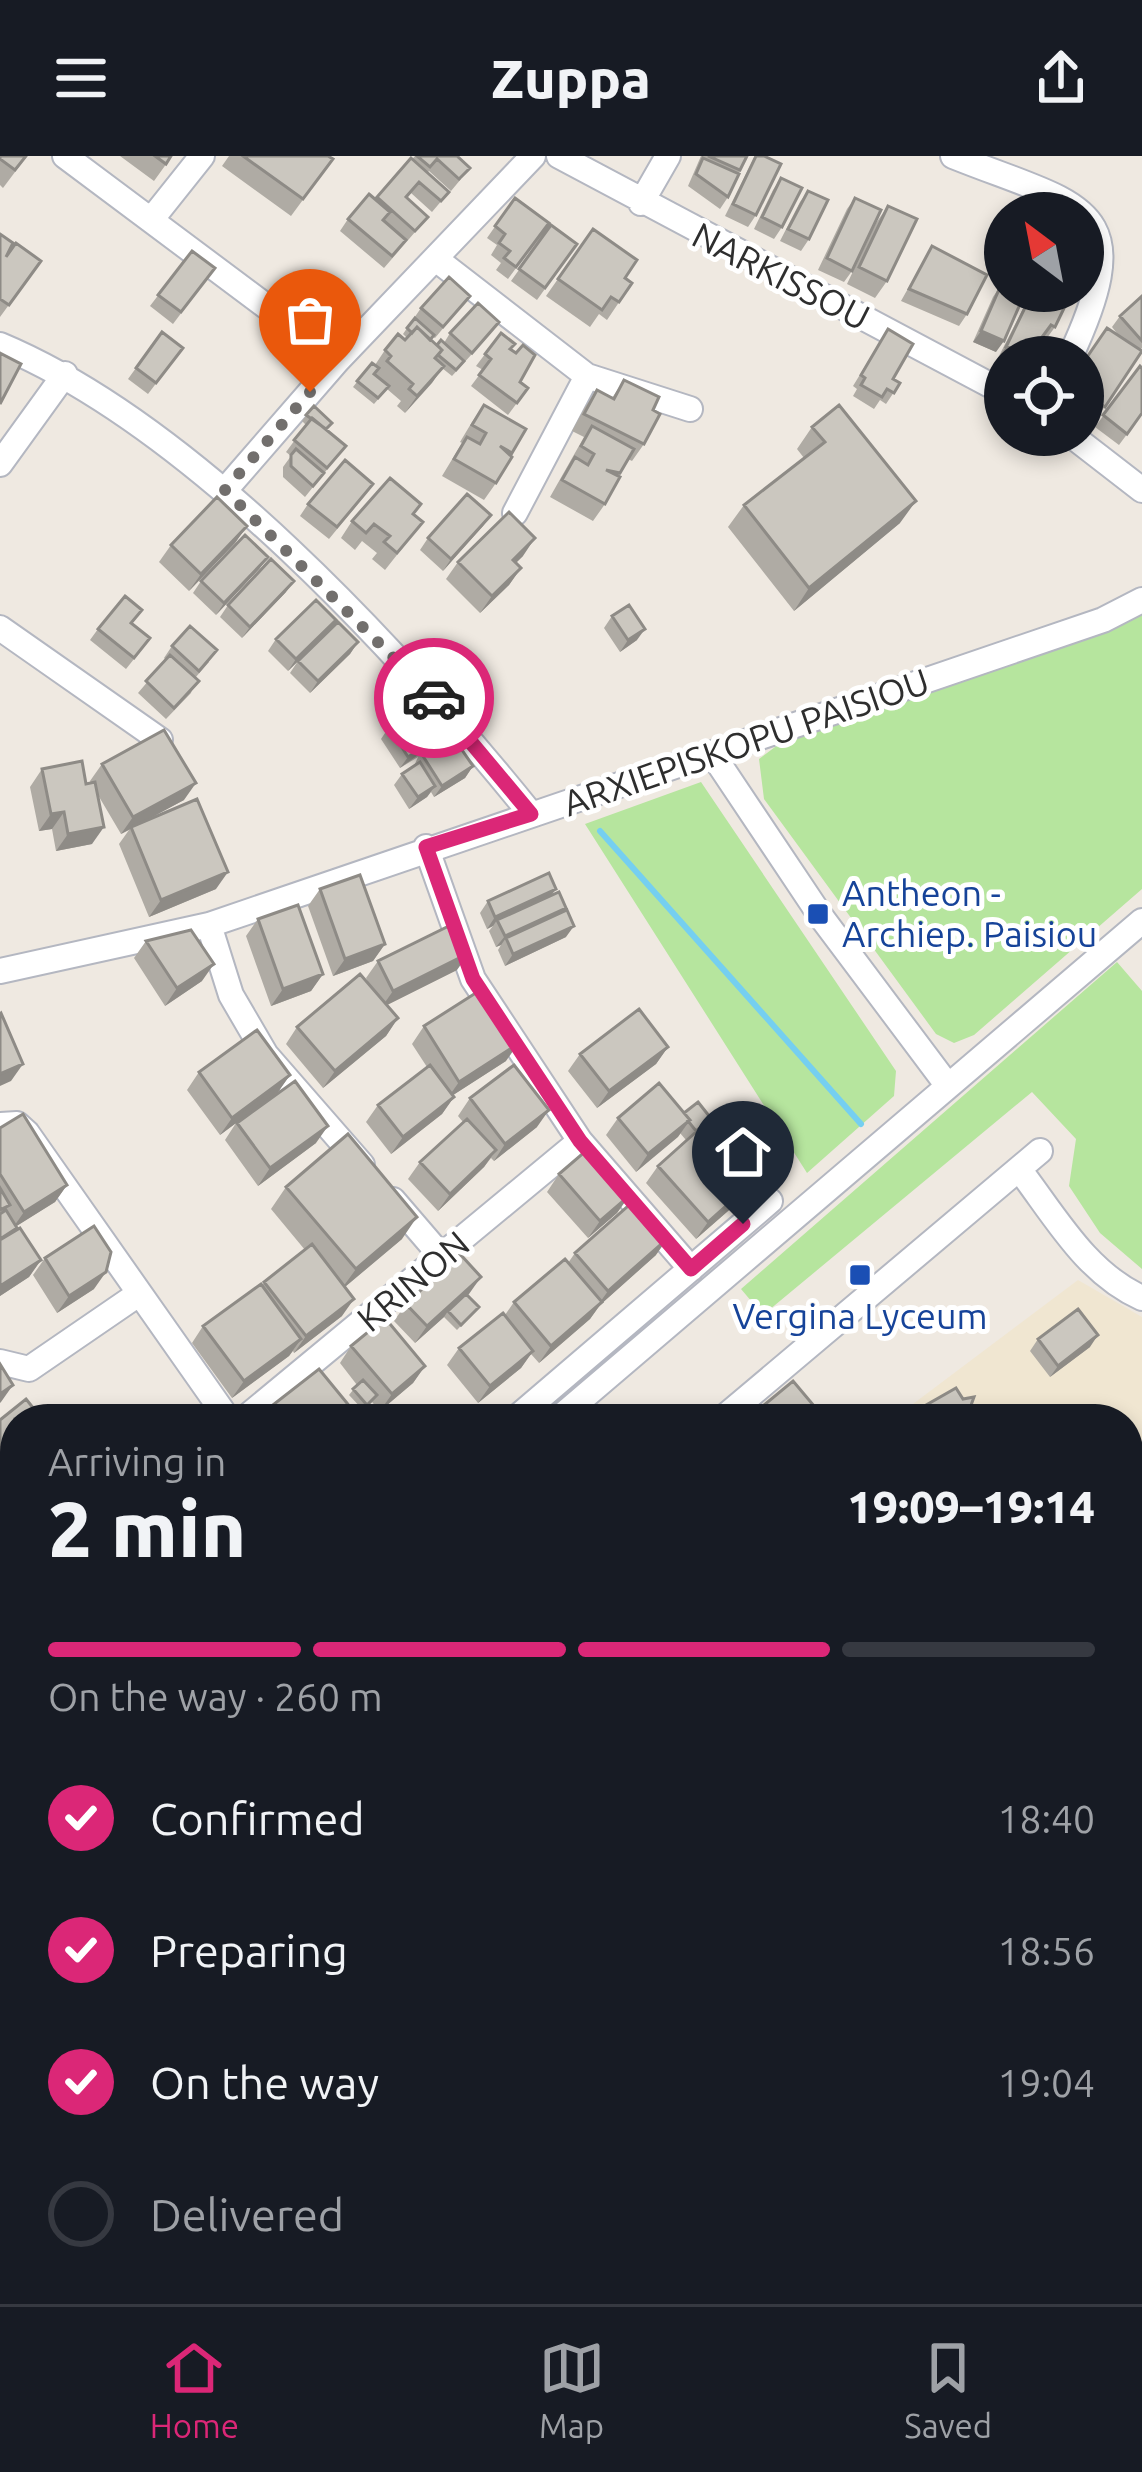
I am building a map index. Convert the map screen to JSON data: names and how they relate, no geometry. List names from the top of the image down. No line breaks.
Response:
{"streets":{"street":["NARKISSOU","ARXIEPISKOPU PAISIOU","KRINON"]},"places":{"transit":["Antheon - Archiep. Paisiou","Vergina Lyceum"]},"north":"top left","page":{"header":"Zuppa","heading":["2 min","Arriving in","19:09–19:14"],"bar":"On the way · 260 m","list":[["Confirmed","18:40"],["Preparing","18:56"],["On the way","19:04"],"Delivered"],"tabs":["Home","Map","Saved"]}}
